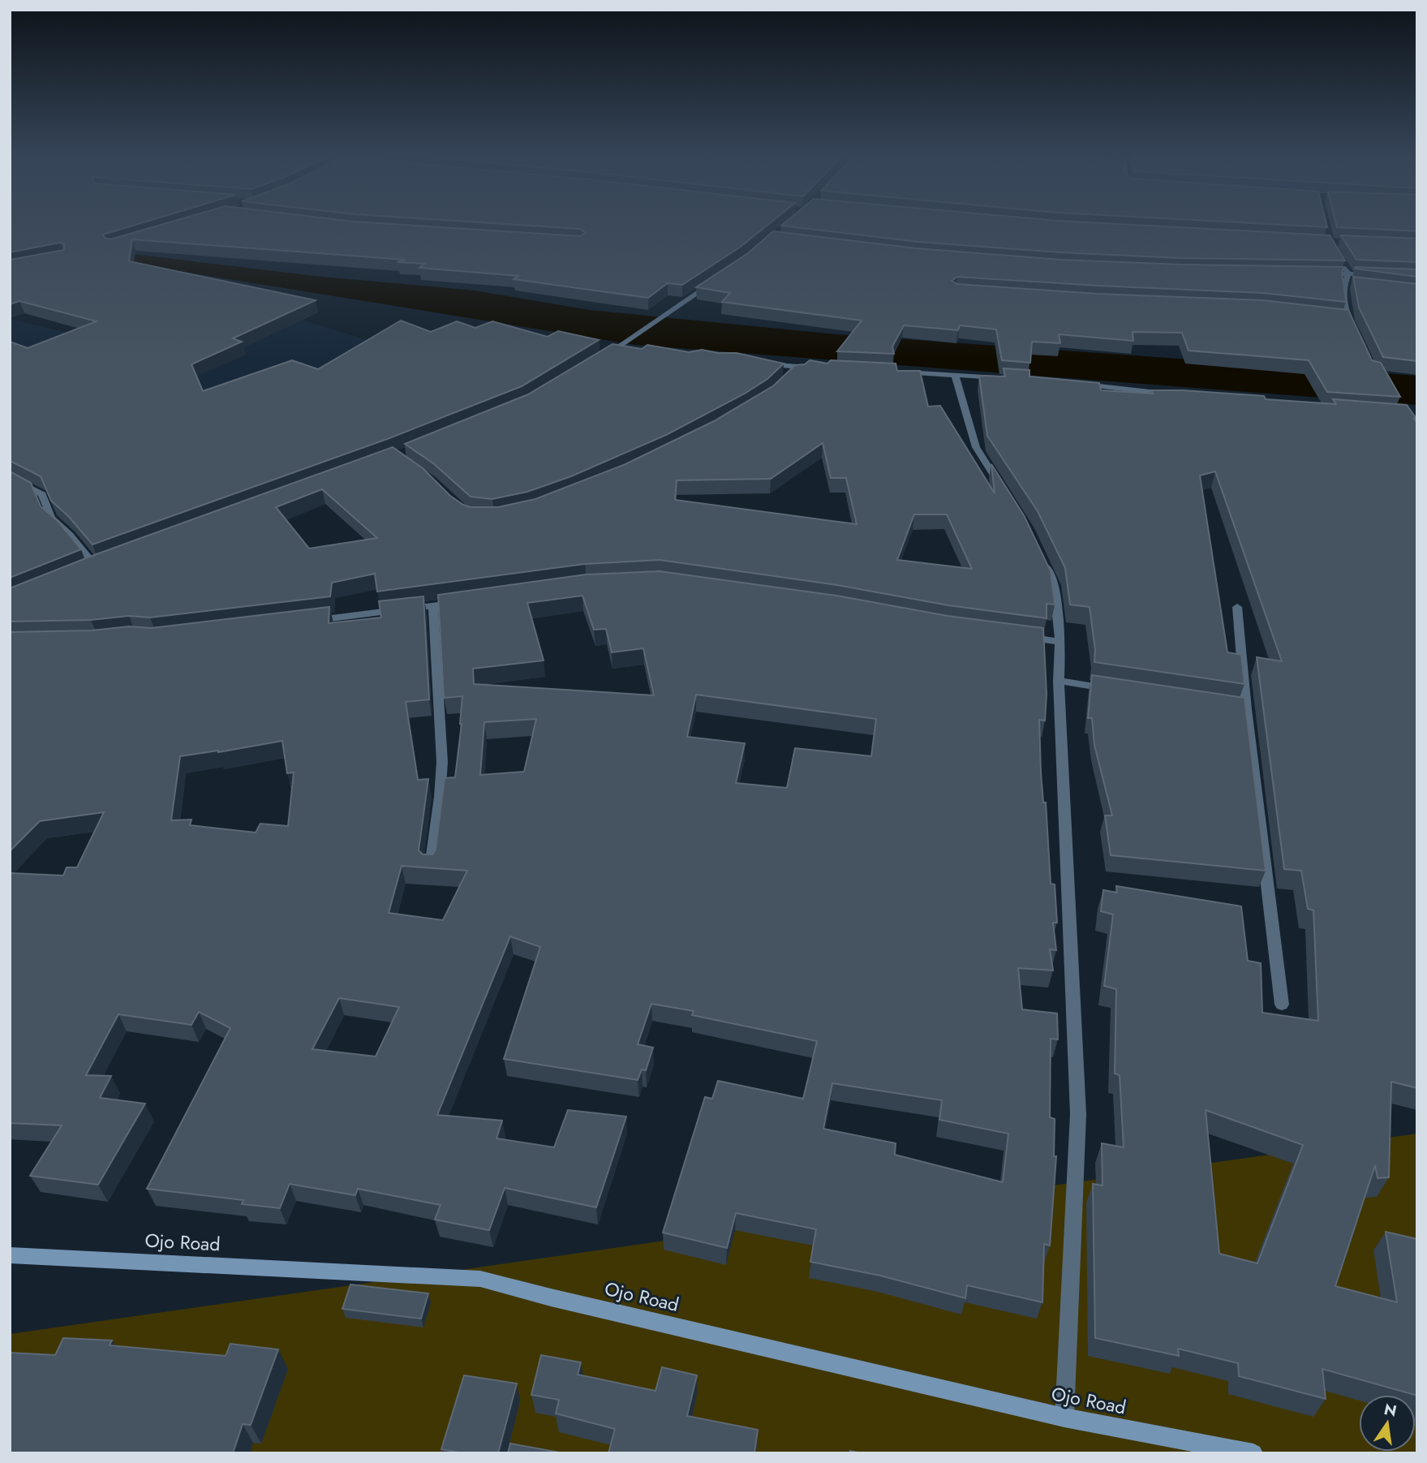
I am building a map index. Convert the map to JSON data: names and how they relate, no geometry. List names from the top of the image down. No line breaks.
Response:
{"streets":{"street":["Ojo Road"]},"north":"top"}
